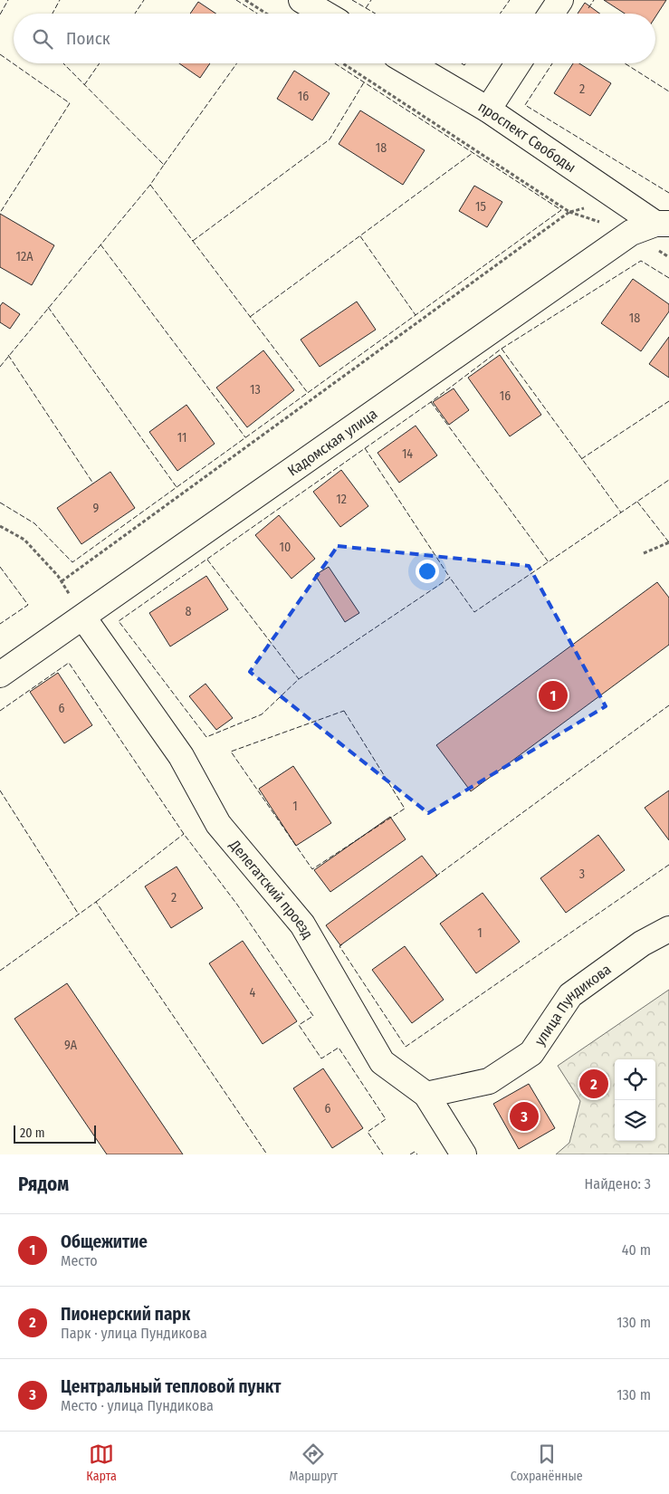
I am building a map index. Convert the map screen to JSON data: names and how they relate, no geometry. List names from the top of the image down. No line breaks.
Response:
{"streets":{"street":["проспект Свободы","Кадомская улица","Делегатский проезд","улица Пундикова"]},"crossings":[["проспект Свободы","Кадомская улица"],["Кадомская улица","Делегатский проезд"],["Делегатский проезд","улица Пундикова"]],"house_numbers":["2","16","18","15","12А","18","13","16","11","14","12","9","10","8","6","1","3","2","1","4","9А","6"],"scale_bar":"20 m","page":{"search":"Поиск","pins":["1","2","3"],"scale":"20 m","heading":["Рядом","Найдено: 3"],"list":[{"mark":"1","name":"Общежитие","note":"Место","value":"40 m"},{"mark":"2","name":"Пионерский парк","note":"Парк · улица Пундикова","value":"130 m"},{"mark":"3","name":"Центральный тепловой пункт","note":"Место · улица Пундикова","value":"130 m"}],"nav":["Карта","Маршрут","Сохранённые"]}}
